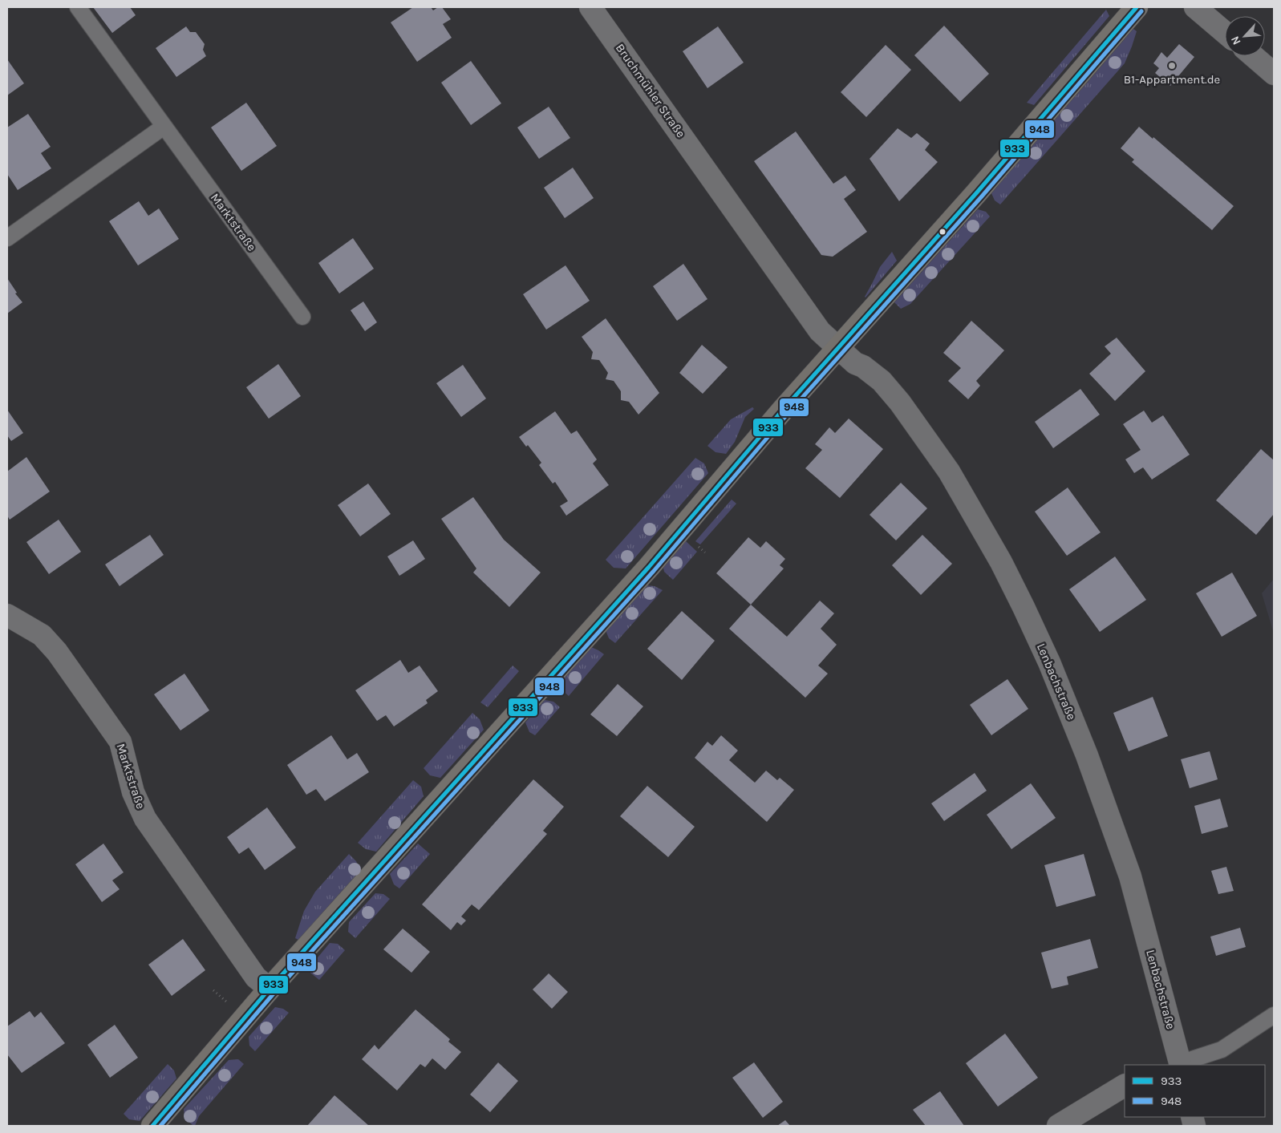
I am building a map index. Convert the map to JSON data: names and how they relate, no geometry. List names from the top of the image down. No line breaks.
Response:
{"streets":{"street":["Bruchmühler Straße","Marktstraße","Lenbachstraße"]},"crossings":[["Bruchmühler Straße","Lenbachstraße"]],"places":["B1-Appartment.de"],"lines":["transit line 933","transit line 948"],"legend":["933","948"],"north":"bottom left"}
